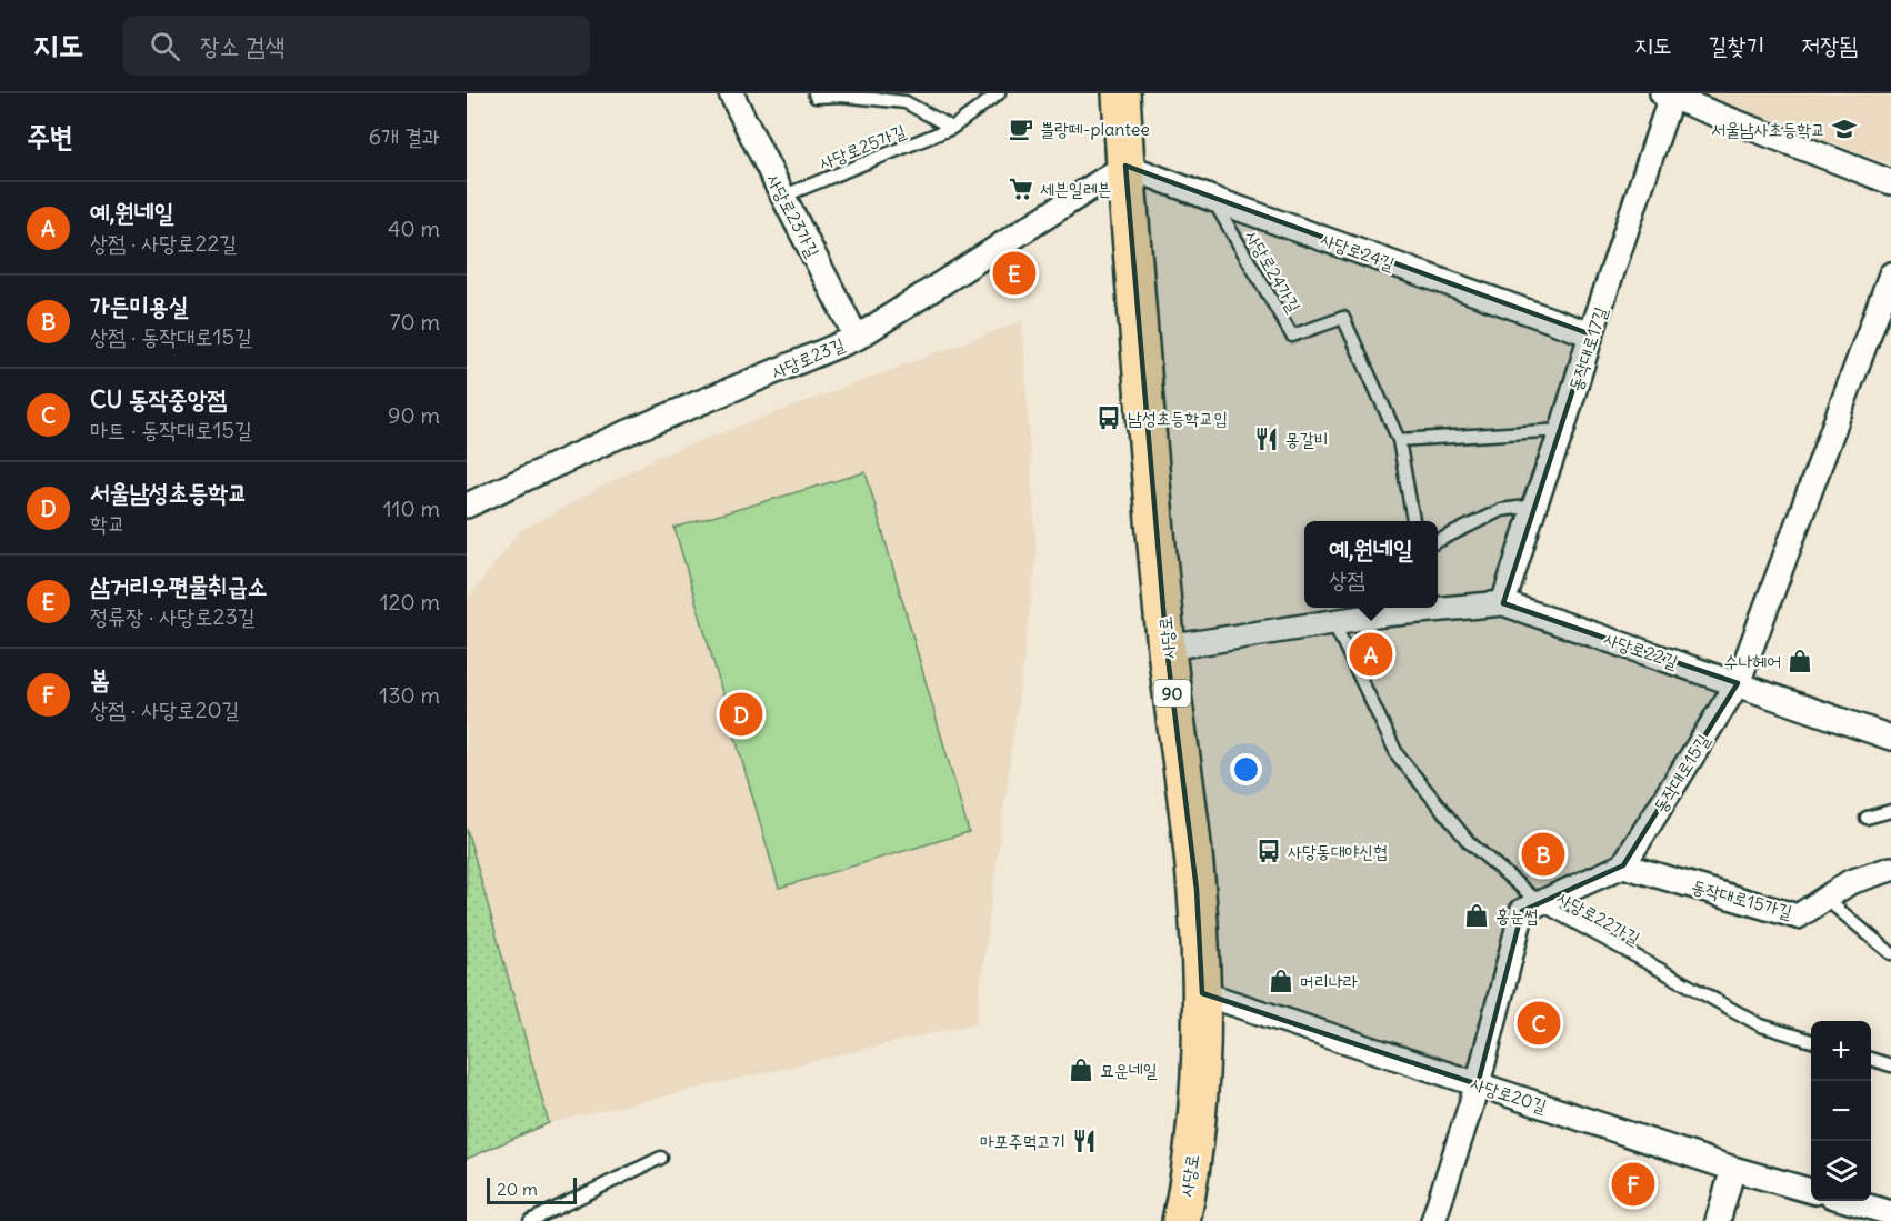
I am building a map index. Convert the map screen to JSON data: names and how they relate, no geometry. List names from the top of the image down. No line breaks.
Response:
{"streets":{"main road":["사당로","90"],"street":["사당로23가길","사당로24길","동작대로17길","사당로23길","사당로22길","동작대로15길","동작대로15가길","사당로20길"],"lane":["사당로25가길","사당로24가길","사당로22가길"]},"crossings":[["사당로25가길","사당로23가길"],["사당로23가길","사당로23길"],["사당로24길","사당로24가길"],["사당로24길","동작대로17길"],["사당로24길","사당로23길"],["사당로24길","사당로"],["동작대로17길","사당로22길"],["사당로23길","사당로"],["사당로","사당로22길"],["사당로","사당로20길"],["사당로22길","동작대로15길"],["사당로22길","사당로22가길"],["동작대로15길","동작대로15가길"]],"places":{"cafe":["쁠랑떼-plantee"],"school or university":["서울남사초등학교"],"supermarket":["세븐일레븐"],"bus stop":["남성초등학교입","사당동대야신협"],"restaurant":["몽갈비","마포주먹고기"],"shop":["수나헤어","홍눈썹","머리나라","묘운네일"]},"scale_bar":"20 m","page":{"header":"지도","search":"장소 검색","nav":["지도","길찾기","저장됨"],"heading":["주변","6개 결과"],"list":[{"mark":"A","name":"예,원네일","note":"상점 · 사당로22길","value":"40 m"},{"mark":"B","name":"가든미용실","note":"상점 · 동작대로15길","value":"70 m"},{"mark":"C","name":"CU 동작중앙점","note":"마트 · 동작대로15길","value":"90 m"},{"mark":"D","name":"서울남성초등학교","note":"학교","value":"110 m"},{"mark":"E","name":"삼거리우편물취급소","note":"정류장 · 사당로23길","value":"120 m"},{"mark":"F","name":"봄","note":"상점 · 사당로20길","value":"130 m"}],"pins":["E","A","D","B","C","F"],"popup":["예,원네일","상점"],"map_buttons":["+","−"],"scale":"20 m"}}
